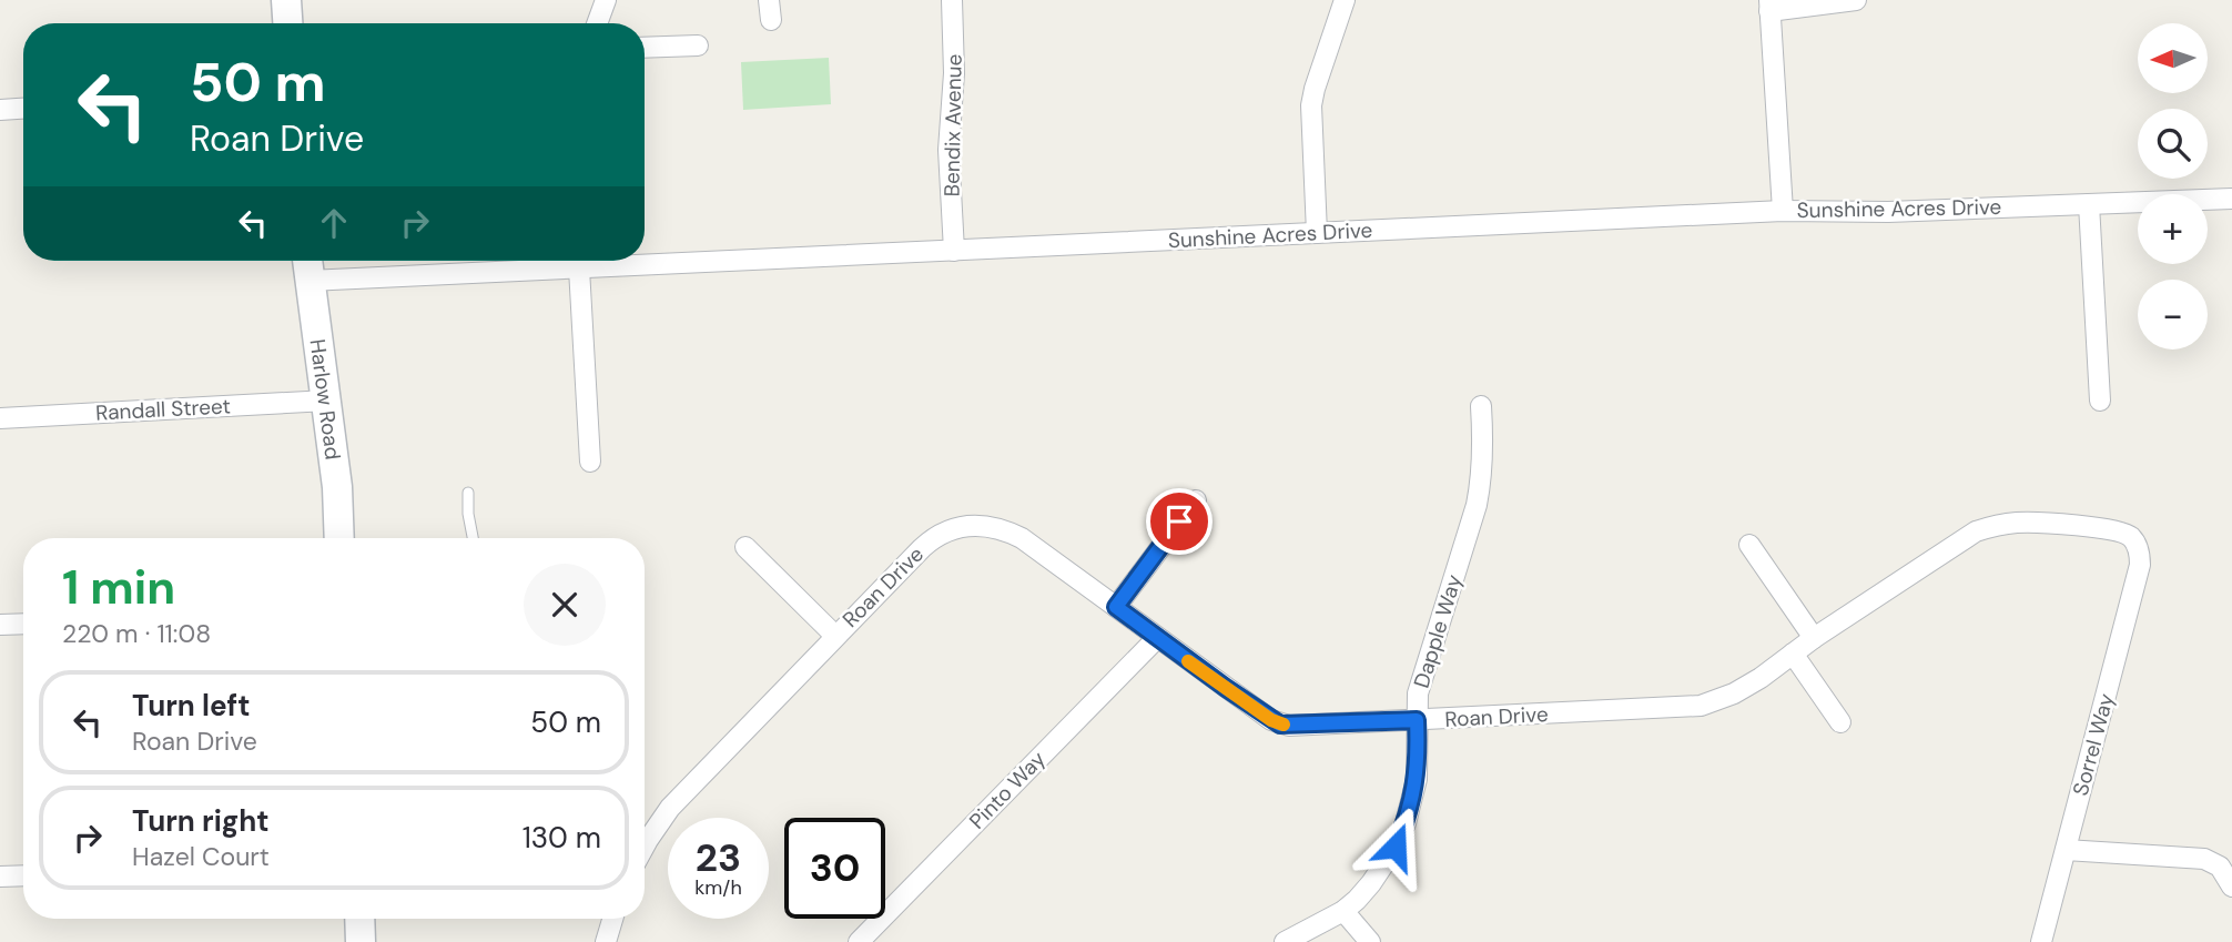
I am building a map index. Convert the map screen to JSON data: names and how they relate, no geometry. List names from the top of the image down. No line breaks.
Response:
{"streets":{"main road":["Harlow Road"],"street":["Bendix Avenue","Sunshine Acres Drive","Randall Street","Roan Drive","Dapple Way","Sorrel Way","Pinto Way"]},"crossings":[["Bendix Avenue","Sunshine Acres Drive"],["Sunshine Acres Drive","Harlow Road"],["Harlow Road","Randall Street"],["Roan Drive","Dapple Way"],["Roan Drive","Sorrel Way"],["Roan Drive","Pinto Way"]],"north":"left","page":{"map_buttons":["+","−"],"turn":["50 m","Roan Drive"],"heading":["1 min","220 m · 11:08"],"list":[{"name":"Turn left","note":"Roan Drive","value":"50 m"},{"name":"Turn right","note":"Hazel Court","value":"130 m"}],"speed":"23 km/h","limit":"30"}}
